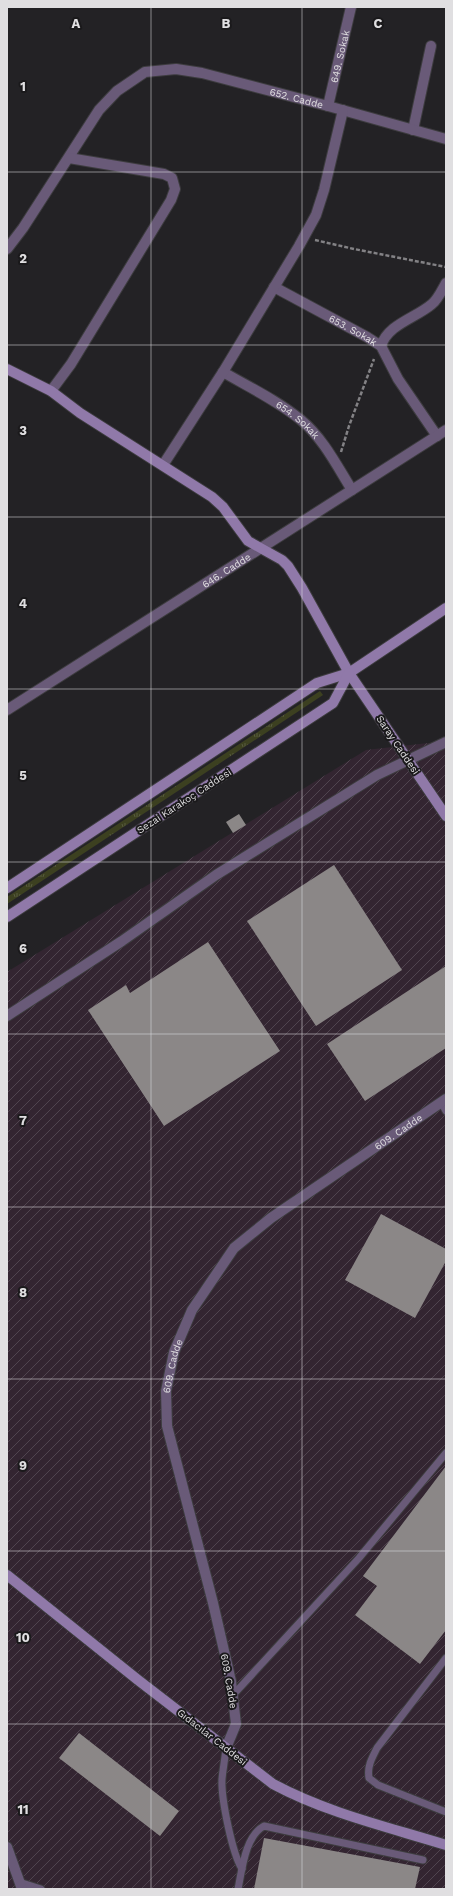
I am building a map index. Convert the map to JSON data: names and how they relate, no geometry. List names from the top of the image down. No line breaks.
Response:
{"streets":{"street":["649. Sokak","652. Cadde","653. Sokak","654. Sokak","646. Cadde","Saray Caddesi","Sezai Karakoç Caddesi","609. Cadde","Gıdacılar Caddesi"]},"crossings":[["649. Sokak","652. Cadde"],["653. Sokak","646. Cadde"],["654. Sokak","646. Cadde"],["646. Cadde","Saray Caddesi"],["Saray Caddesi","Sezai Karakoç Caddesi"],["609. Cadde","Gıdacılar Caddesi"]],"grid":{"columns":["A","B","C"],"rows":["1","2","3","4","5","6","7","8","9","10","11"]}}
